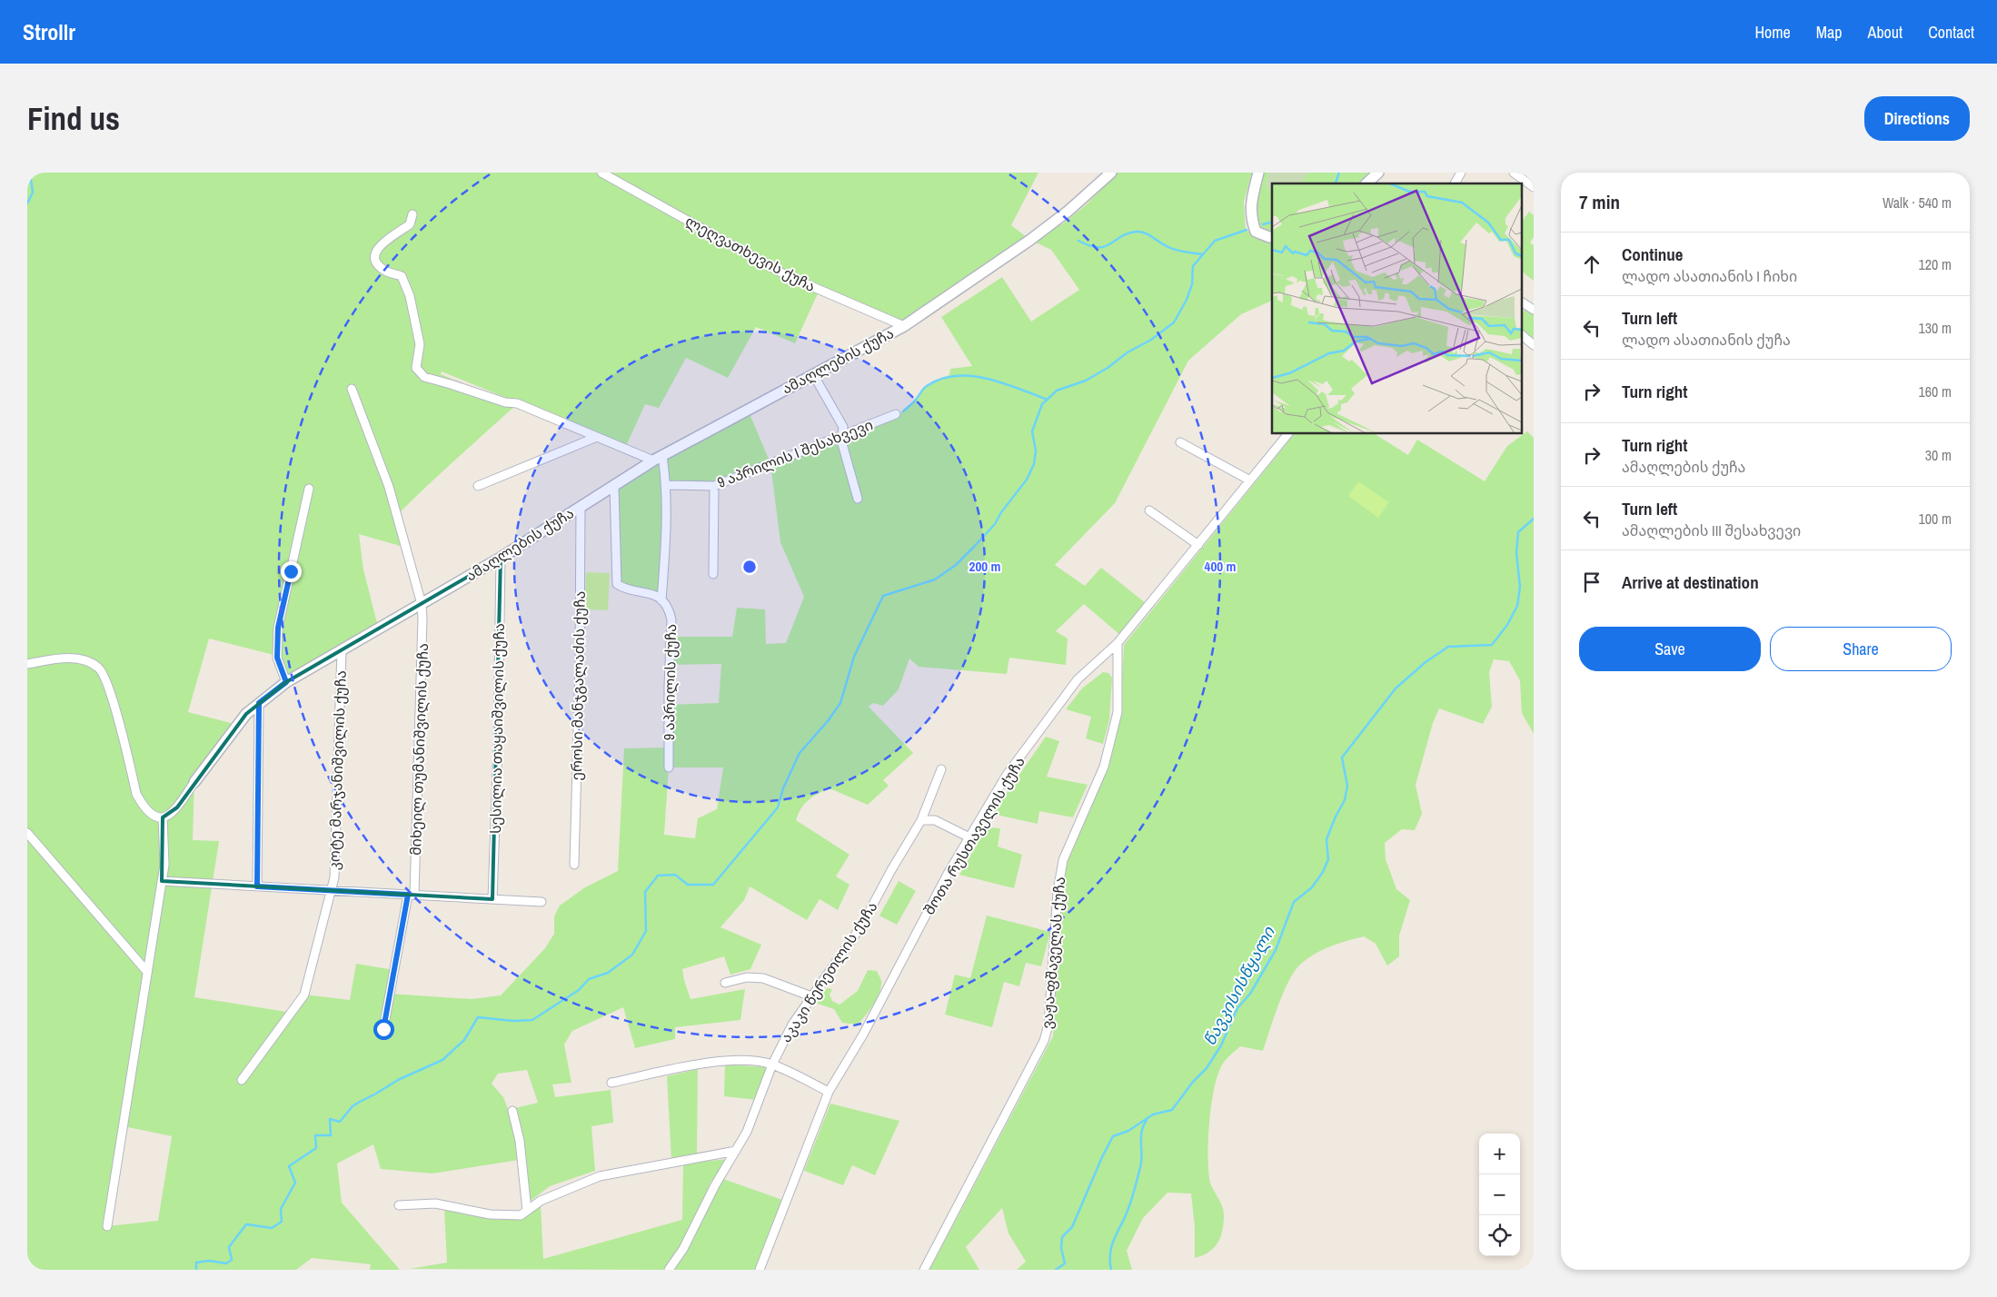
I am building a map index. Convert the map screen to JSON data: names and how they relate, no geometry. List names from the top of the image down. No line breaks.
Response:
{"streets":{"street":["ლეღვათხევის ქუჩა","ამაღლების ქუჩა","9 აპრილის I შესახვევი","9 აპრილის ქუჩა","ეროსი მანჯგალაძის ქუჩა","სესილია თაყაიშვილის ქუჩა","მიხეილ თუმანიშვილის ქუჩა","კოტე მარჯანიშვილის ქუჩა","შოთა რუსთაველის ქუჩა","ვაჟა-ფშაველას ქუჩა","აკაკი წერეთლის ქუჩა"]},"crossings":[["ლეღვათხევის ქუჩა","ამაღლების ქუჩა"],["ამაღლების ქუჩა","9 აპრილის ქუჩა"],["ამაღლების ქუჩა","ეროსი მანჯგალაძის ქუჩა"],["ამაღლების ქუჩა","სესილია თაყაიშვილის ქუჩა"],["ამაღლების ქუჩა","მიხეილ თუმანიშვილის ქუჩა"],["ამაღლების ქუჩა","კოტე მარჯანიშვილის ქუჩა"],["9 აპრილის I შესახვევი","9 აპრილის ქუჩა"],["შოთა რუსთაველის ქუჩა","ვაჟა-ფშაველას ქუჩა"]],"water":["წავკისისწყალი"],"page":{"header":"Strollr","nav":["Home","Map","About","Contact"],"buttons":["Directions",["Save","Share"]],"title":"Find us","heading":["7 min","Walk · 540 m"],"list":[["Continue","ლადო ასათიანის I ჩიხი","120 m"],["Turn left","ლადო ასათიანის ქუჩა","130 m"],["Turn right","160 m"],["Turn right","ამაღლების ქუჩა","30 m"],["Turn left","ამაღლების III შესახვევი","100 m"],"Arrive at destination"],"map_buttons":["+","−"]},"rings":["200 m","400 m"]}
